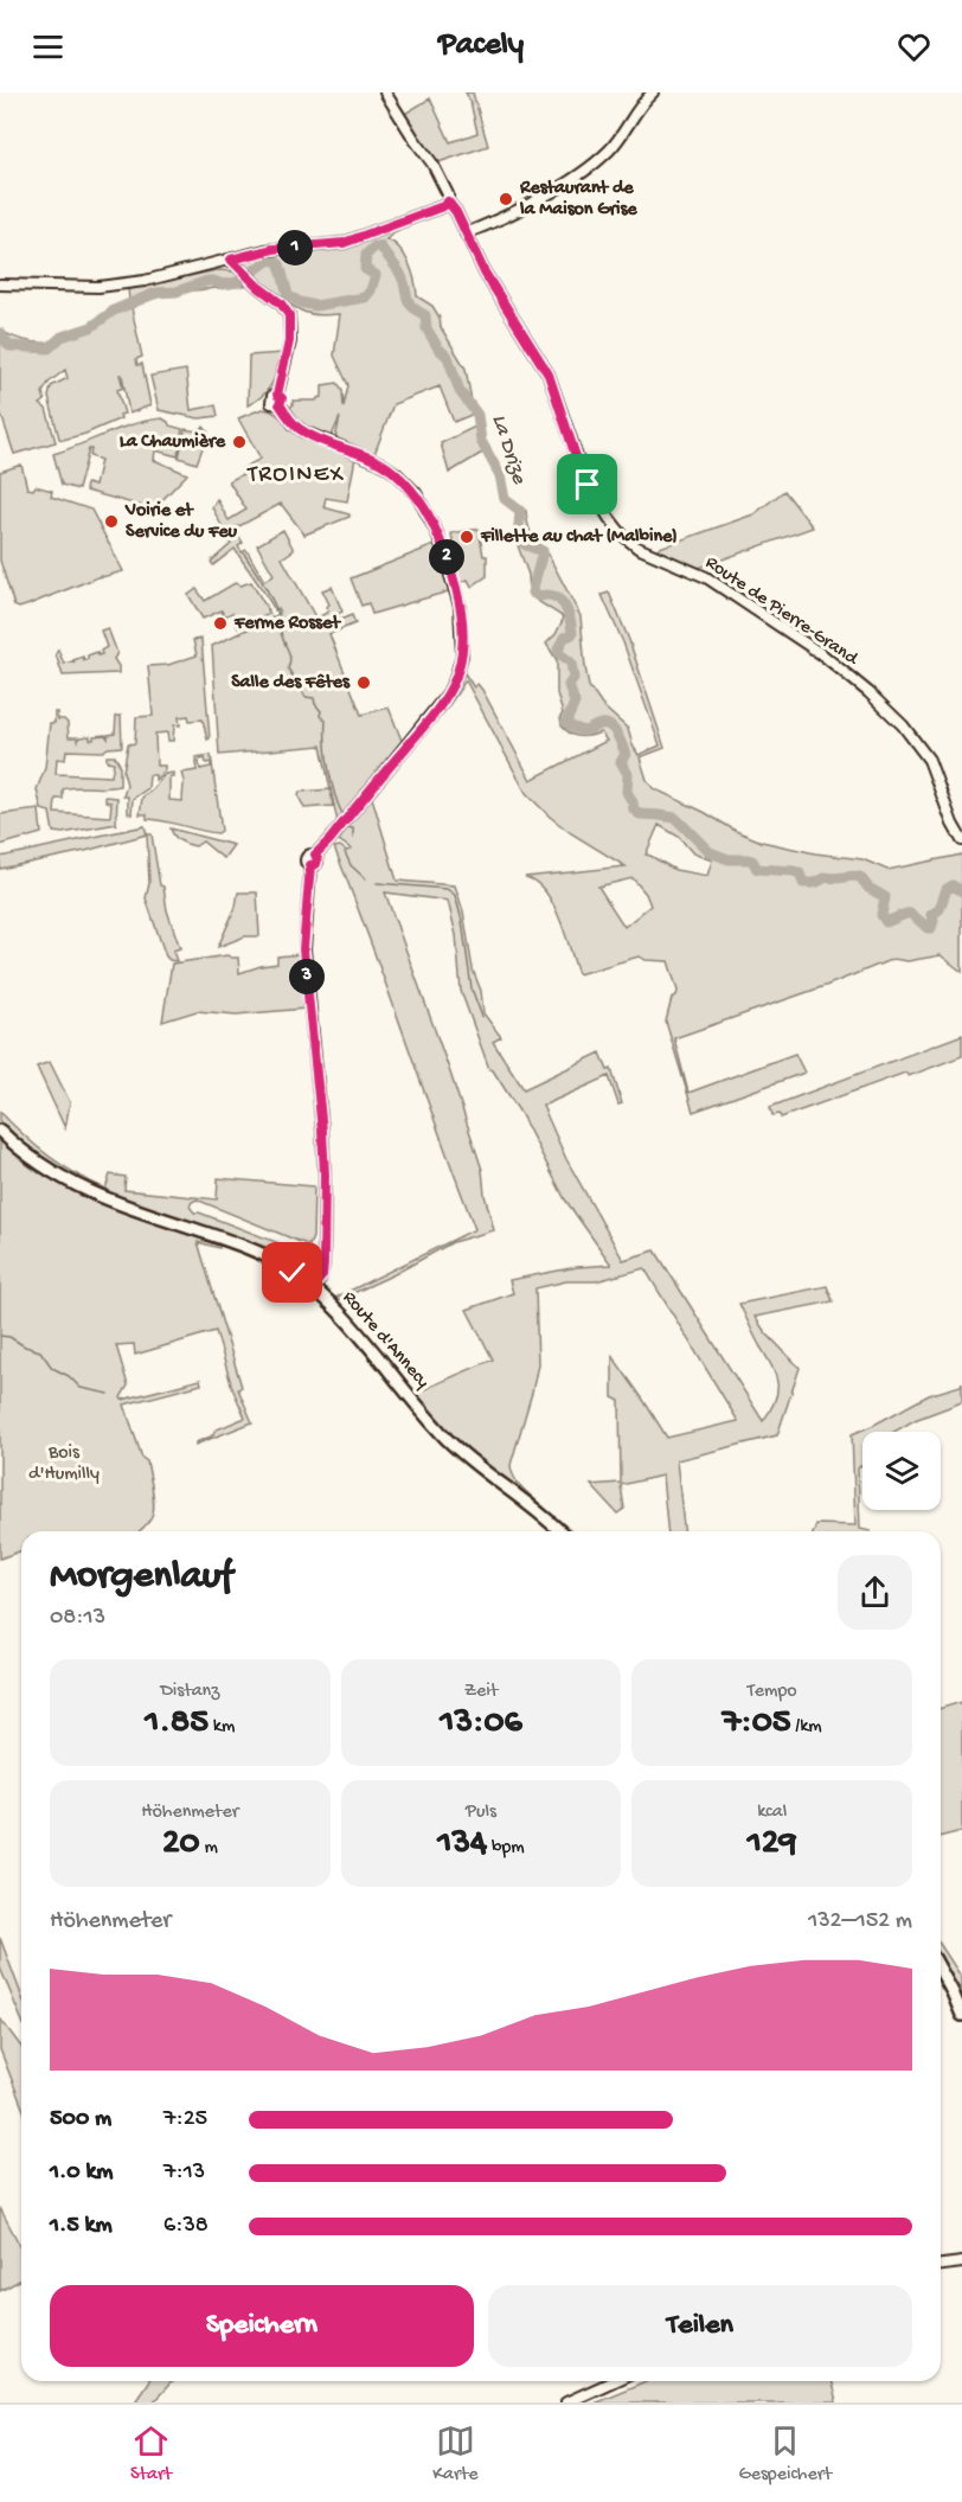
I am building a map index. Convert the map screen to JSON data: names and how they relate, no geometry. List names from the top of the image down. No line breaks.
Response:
{"streets":{"main road":["Route d'Annecy"],"street":["Route de Pierre-Grand"]},"districts":["TROINEX"],"water":["La Drize"],"parks":["Bois d'Humilly"],"places":["Restaurant de la Maison Grise","La Chaumière","Voirie et Service du Feu","Fillette au chat (Malbine)","Ferme Rosset","Salle des Fêtes"],"page":{"header":"Pacely","pins":["1","2","3"],"heading":["Morgenlauf","08:13"],"stats":[["Distanz","1.85 km"],["Zeit","13:06"],["Tempo","7:05 /km"],["Höhenmeter","20 m"],["Puls","134 bpm"],["kcal","129"]],"chart":["Höhenmeter","132–152 m"],"list":[{"name":"500 m","note":"7:25"},{"name":"1.0 km","note":"7:13"},{"name":"1.5 km","note":"6:38"}],"buttons":["Speichern","Teilen"],"tabs":["Start","Karte","Gespeichert"]}}
